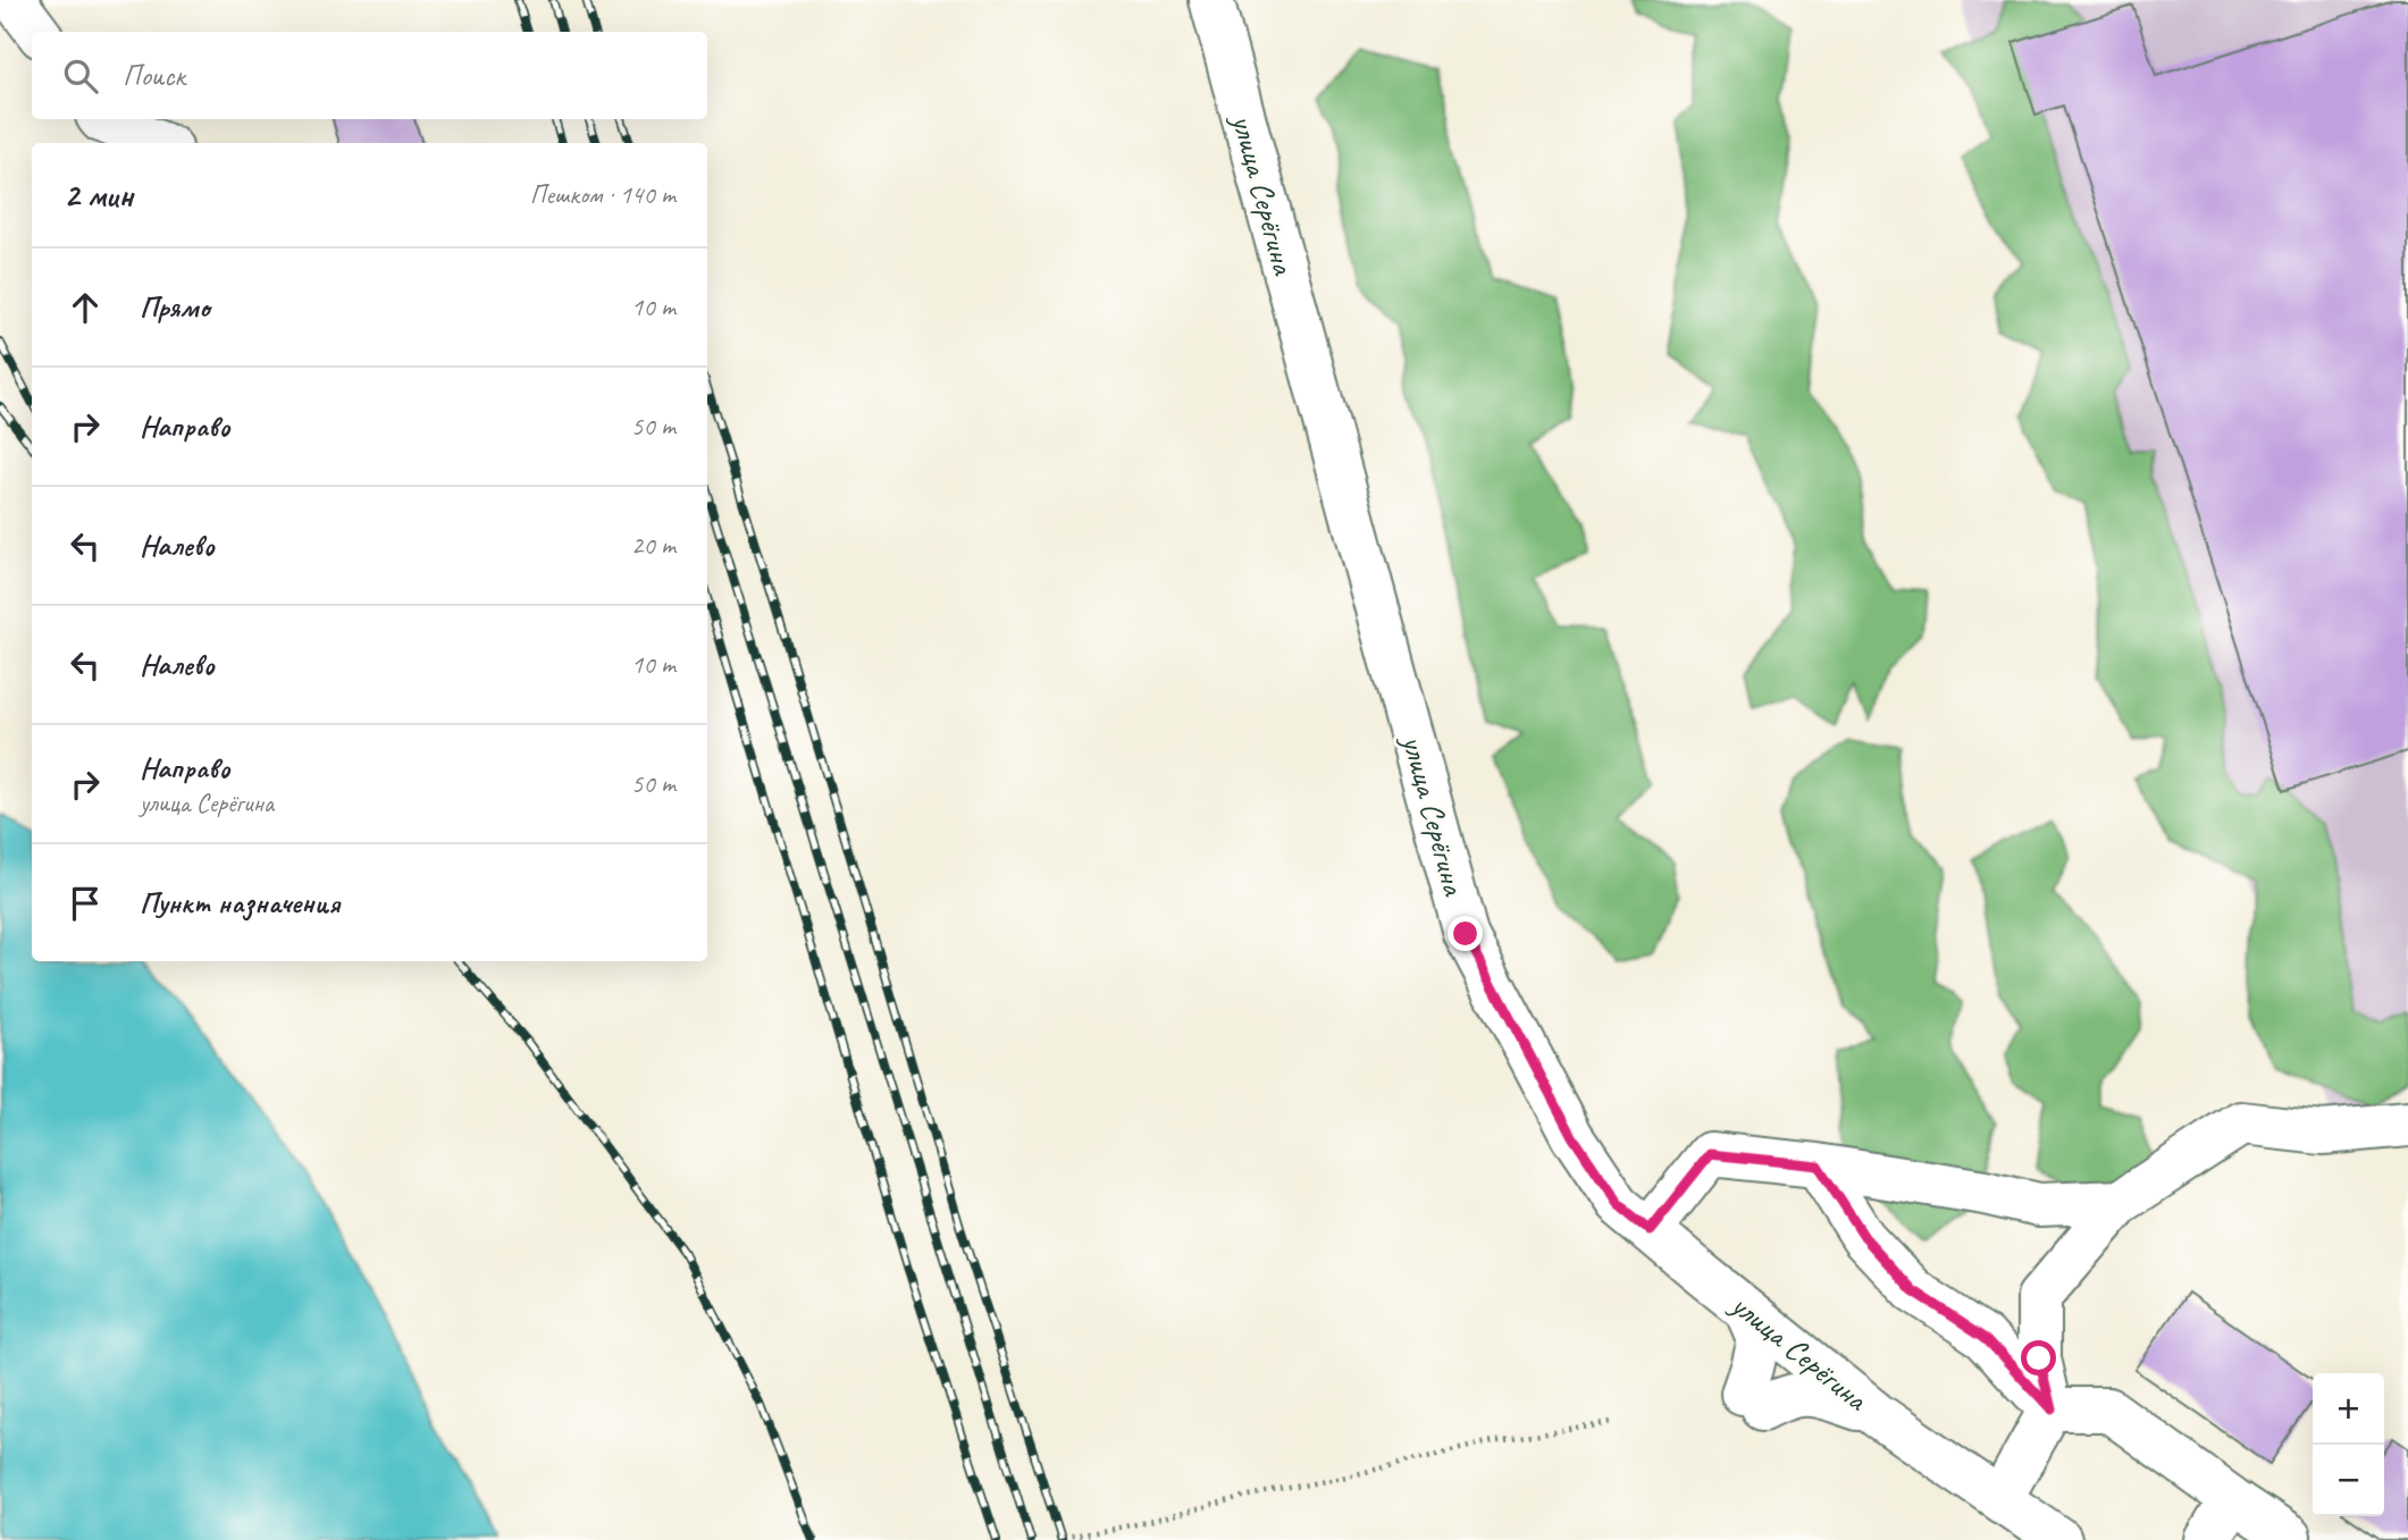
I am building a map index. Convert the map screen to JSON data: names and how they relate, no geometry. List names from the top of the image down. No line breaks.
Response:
{"streets":{"street":["улица Серёгина"]},"page":{"search":"Поиск","heading":["2 мин","Пешком · 140 m"],"list":[["Прямо","10 m"],["Направо","50 m"],["Налево","20 m"],["Налево","10 m"],["Направо","улица Серёгина","50 m"],"Пункт назначения"],"map_buttons":["+","−"]}}
